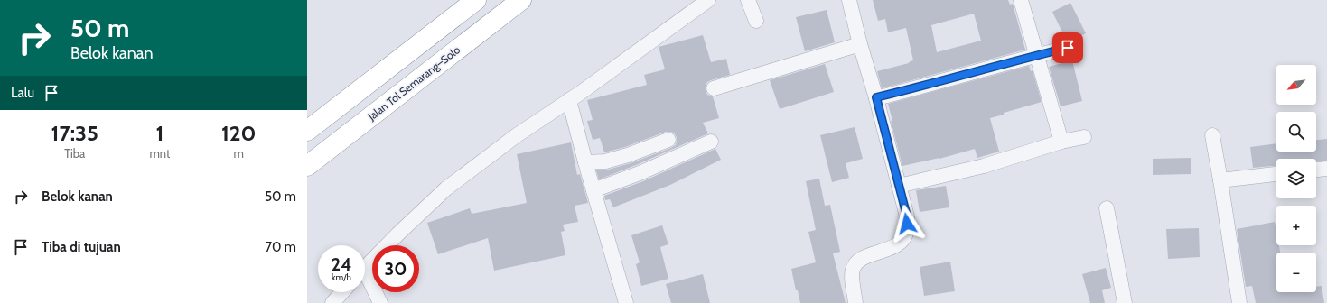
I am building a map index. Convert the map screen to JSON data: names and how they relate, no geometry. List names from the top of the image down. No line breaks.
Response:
{"streets":{"highway":["Jalan Tol Semarang–Solo"]},"north":"bottom left","page":{"turn":["50 m","Belok kanan"],"map_buttons":["+","−"],"then":"Lalu","eta":["17:35","Tiba","1","mnt","120","m"],"list":[{"name":"Belok kanan","value":"50 m"},{"name":"Tiba di tujuan","value":"70 m"}],"speed":"24 km/h","limit":"30"}}
